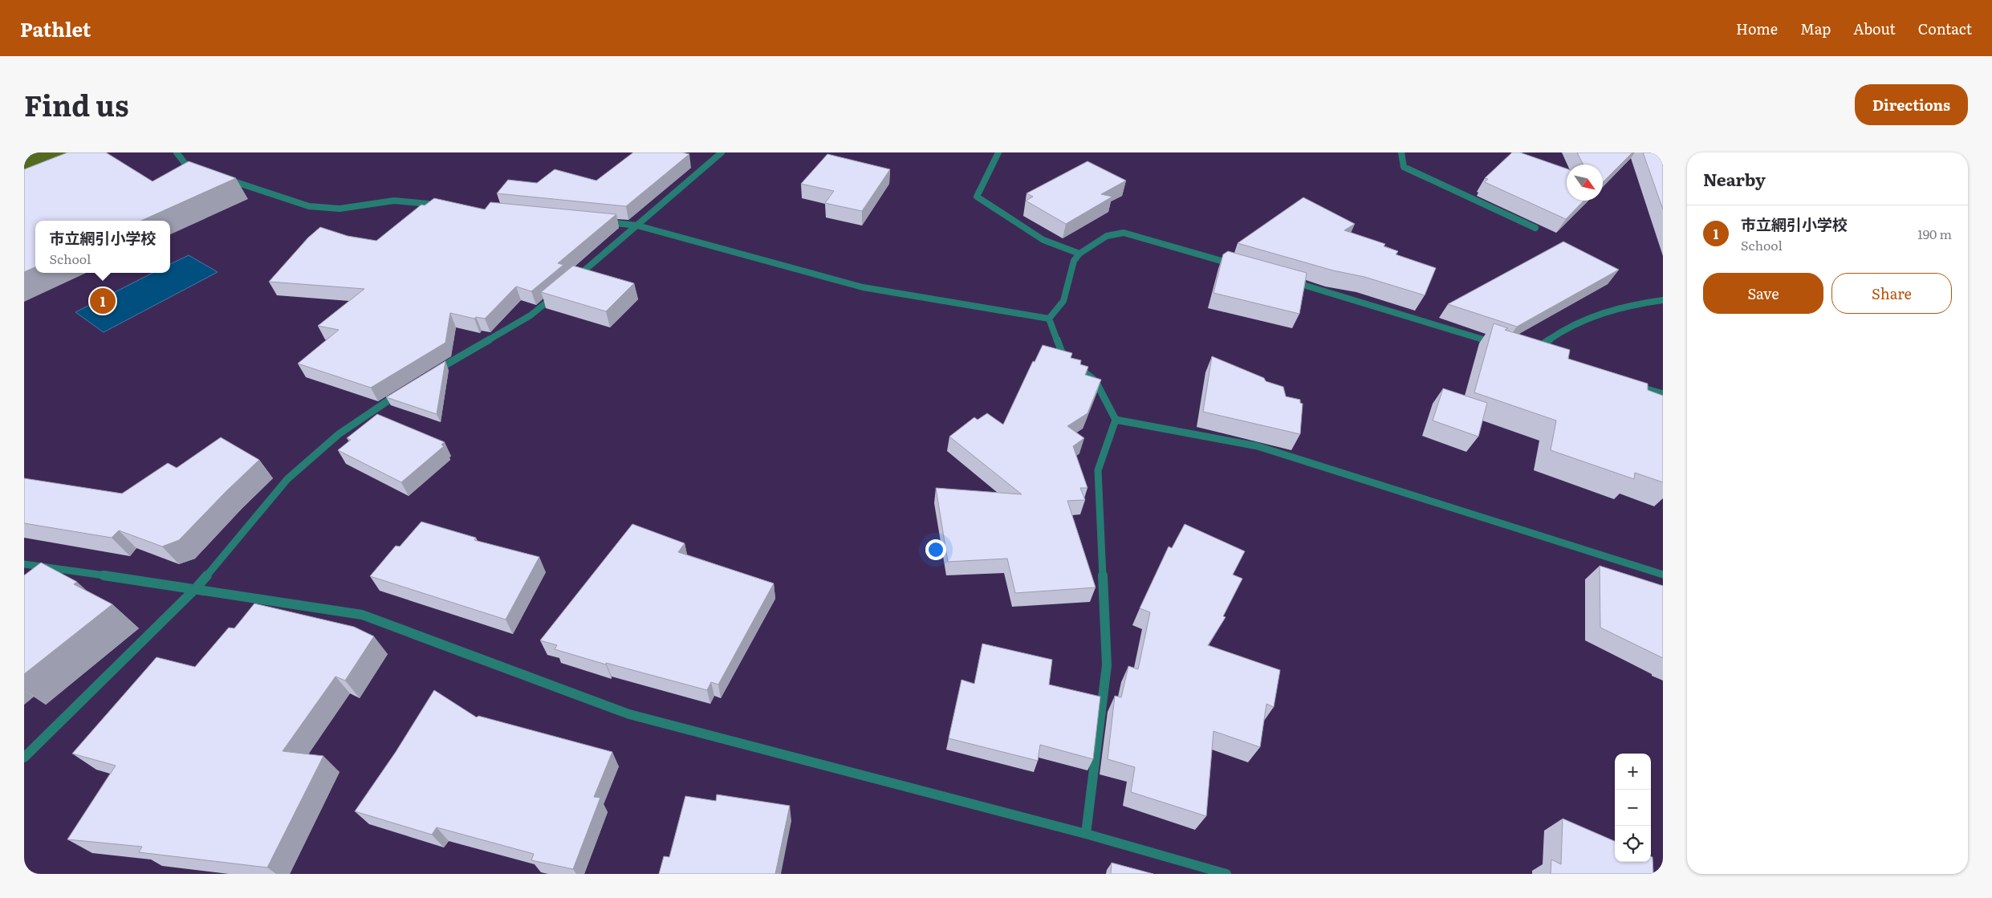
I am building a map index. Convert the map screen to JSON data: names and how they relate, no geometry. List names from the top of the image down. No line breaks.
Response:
{"north":"bottom right","page":{"header":"Pathlet","nav":["Home","Map","About","Contact"],"title":"Find us","buttons":["Directions",["Save","Share"]],"heading":"Nearby","list":[{"mark":"1","name":"市立網引小学校","note":"School","value":"190 m"}],"popup":["市立網引小学校","School"],"pins":"1","map_buttons":["+","−"]}}
